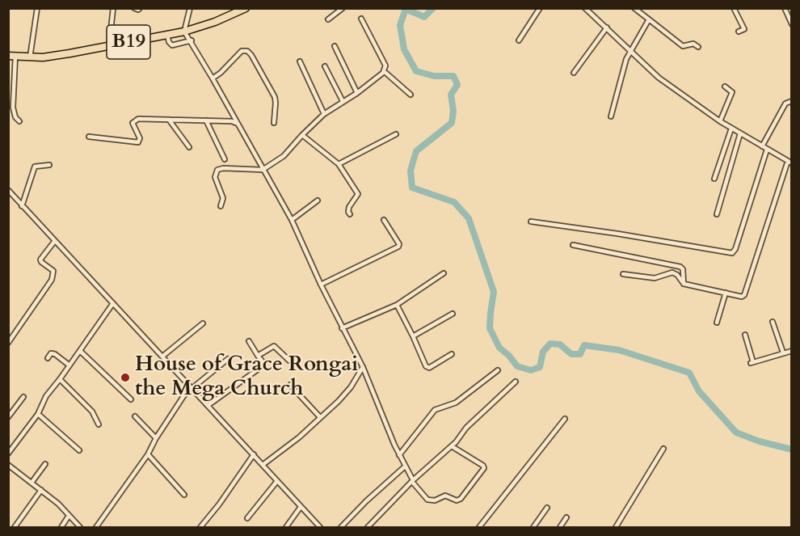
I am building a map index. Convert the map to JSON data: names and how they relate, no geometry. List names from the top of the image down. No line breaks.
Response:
{"streets":{"highway":["B19"]},"places":["House of Grace Rongai the Mega Church"]}
